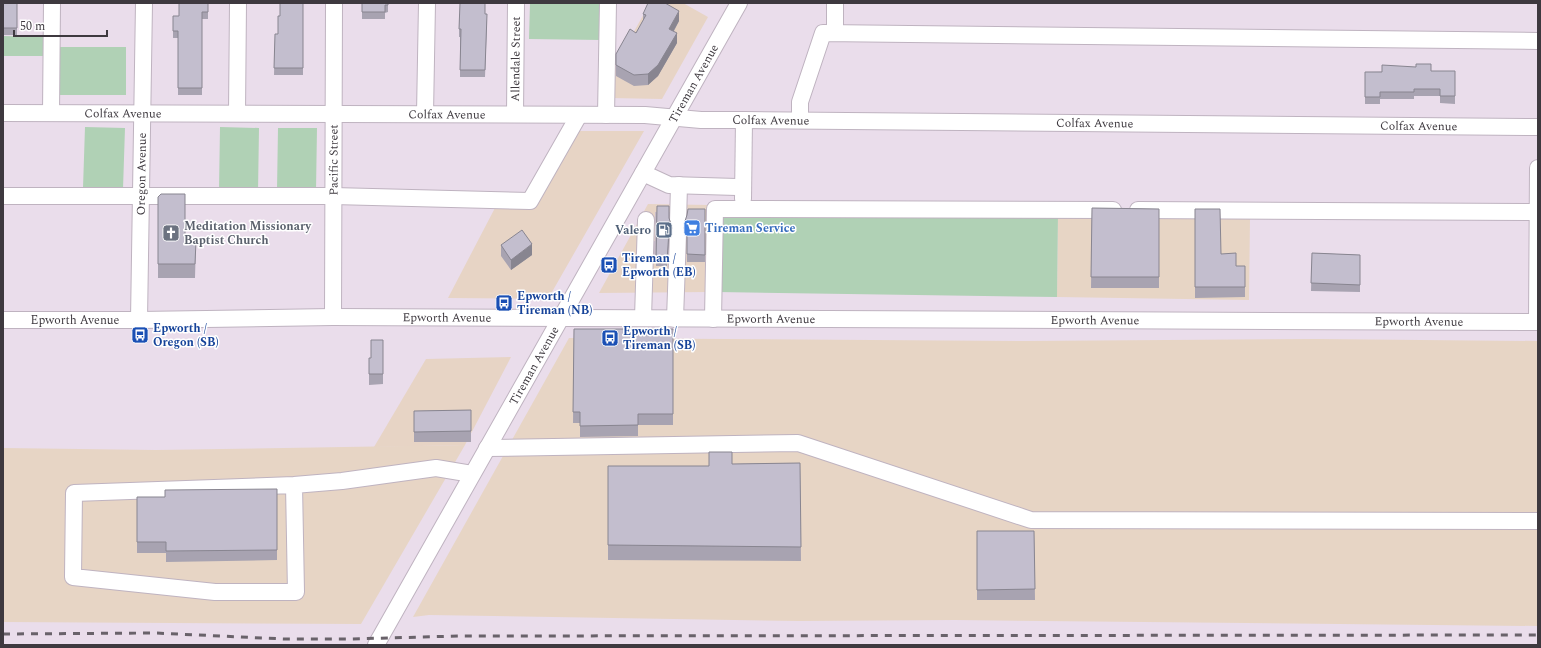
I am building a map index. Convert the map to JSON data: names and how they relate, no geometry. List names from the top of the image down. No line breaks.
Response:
{"streets":{"street":["Allendale Street","Tireman Avenue","Colfax Avenue","Pacific Street","Oregon Avenue","Epworth Avenue"]},"crossings":[["Allendale Street","Colfax Avenue"],["Tireman Avenue","Colfax Avenue"],["Tireman Avenue","Epworth Avenue"],["Colfax Avenue","Pacific Street"],["Colfax Avenue","Oregon Avenue"],["Pacific Street","Epworth Avenue"],["Oregon Avenue","Epworth Avenue"]],"places":{"supermarket":["Tireman Service"],"fuel station":["Valero"],"church":["Meditation Missionary Baptist Church"],"bus stop":["Tireman / Epworth (EB)","Epworth / Tireman (NB)","Epworth / Oregon (SB)","Epworth / Tireman (SB)"]},"scale_bar":"50 m"}
